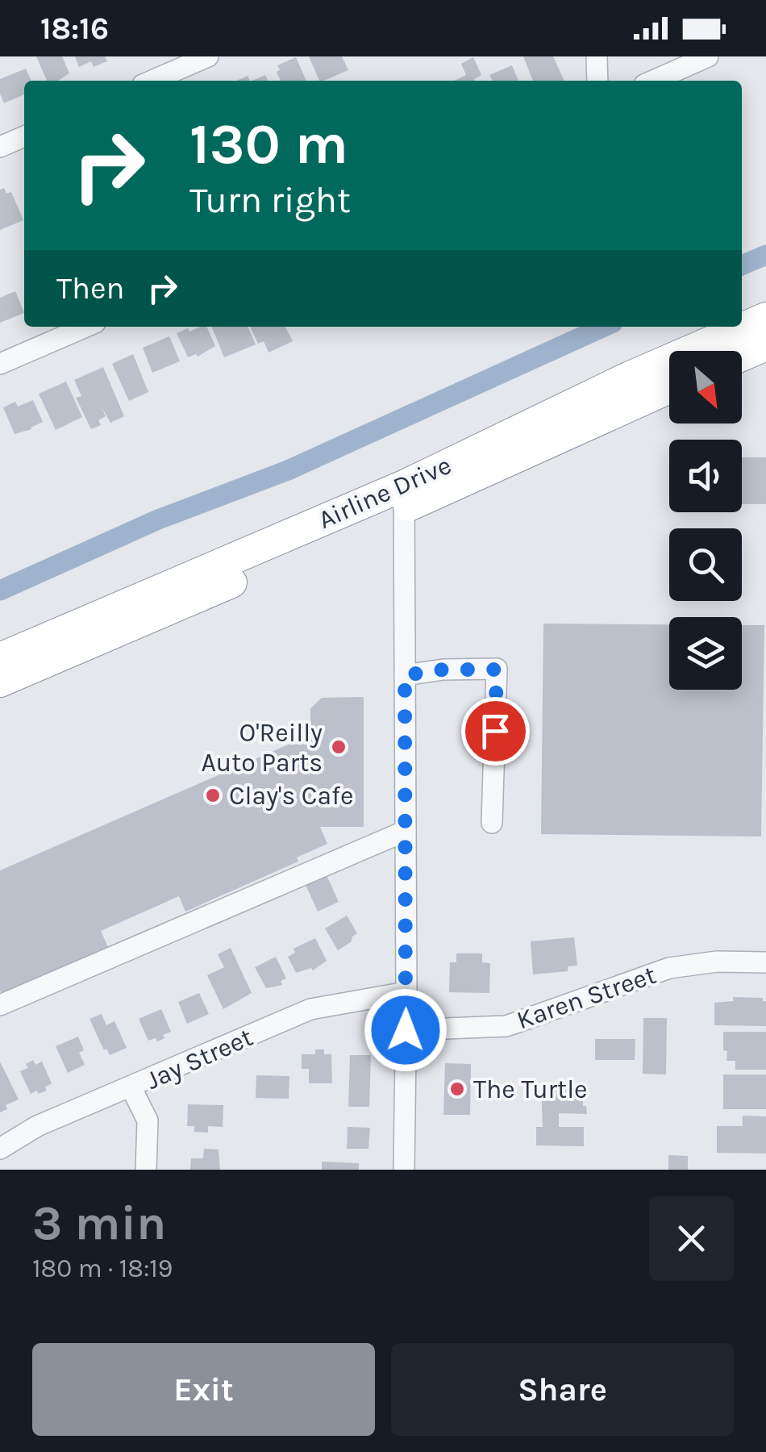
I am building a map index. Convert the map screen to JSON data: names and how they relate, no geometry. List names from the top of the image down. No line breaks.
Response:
{"streets":{"highway":["Airline Drive"],"street":["Karen Street","Jay Street"]},"places":["O'Reilly Auto Parts","Clay's Cafe","The Turtle"],"north":"bottom right","page":{"status":"18:16","turn":["130 m","Turn right"],"then":"Then","heading":["3 min","180 m · 18:19"],"buttons":["Exit","Share"]}}
